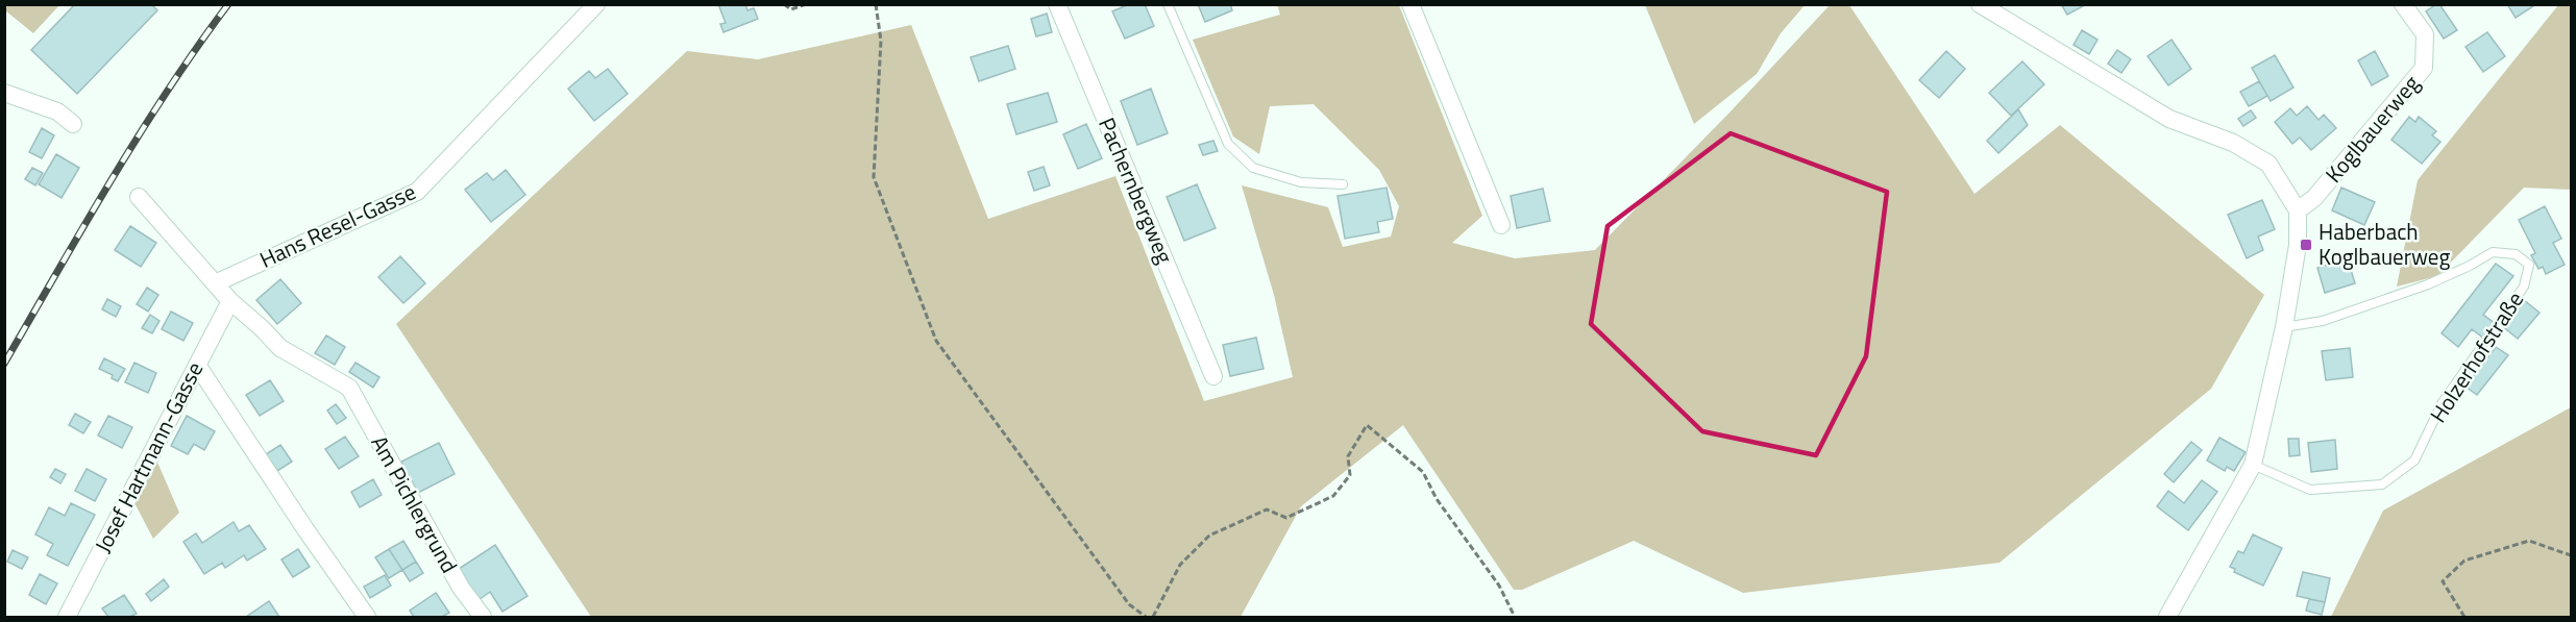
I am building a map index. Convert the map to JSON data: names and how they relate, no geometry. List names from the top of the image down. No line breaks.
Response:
{"streets":{"street":["Koglbauerweg","Pachernbergweg","Hans Resel-Gasse","Josef Hartmann-Gasse","Am Pichlergrund"],"lane":["Holzerhofstraße"]},"crossings":[["Josef Hartmann-Gasse","Am Pichlergrund"]],"places":{"transit":["Haberbach Koglbauerweg"]}}
